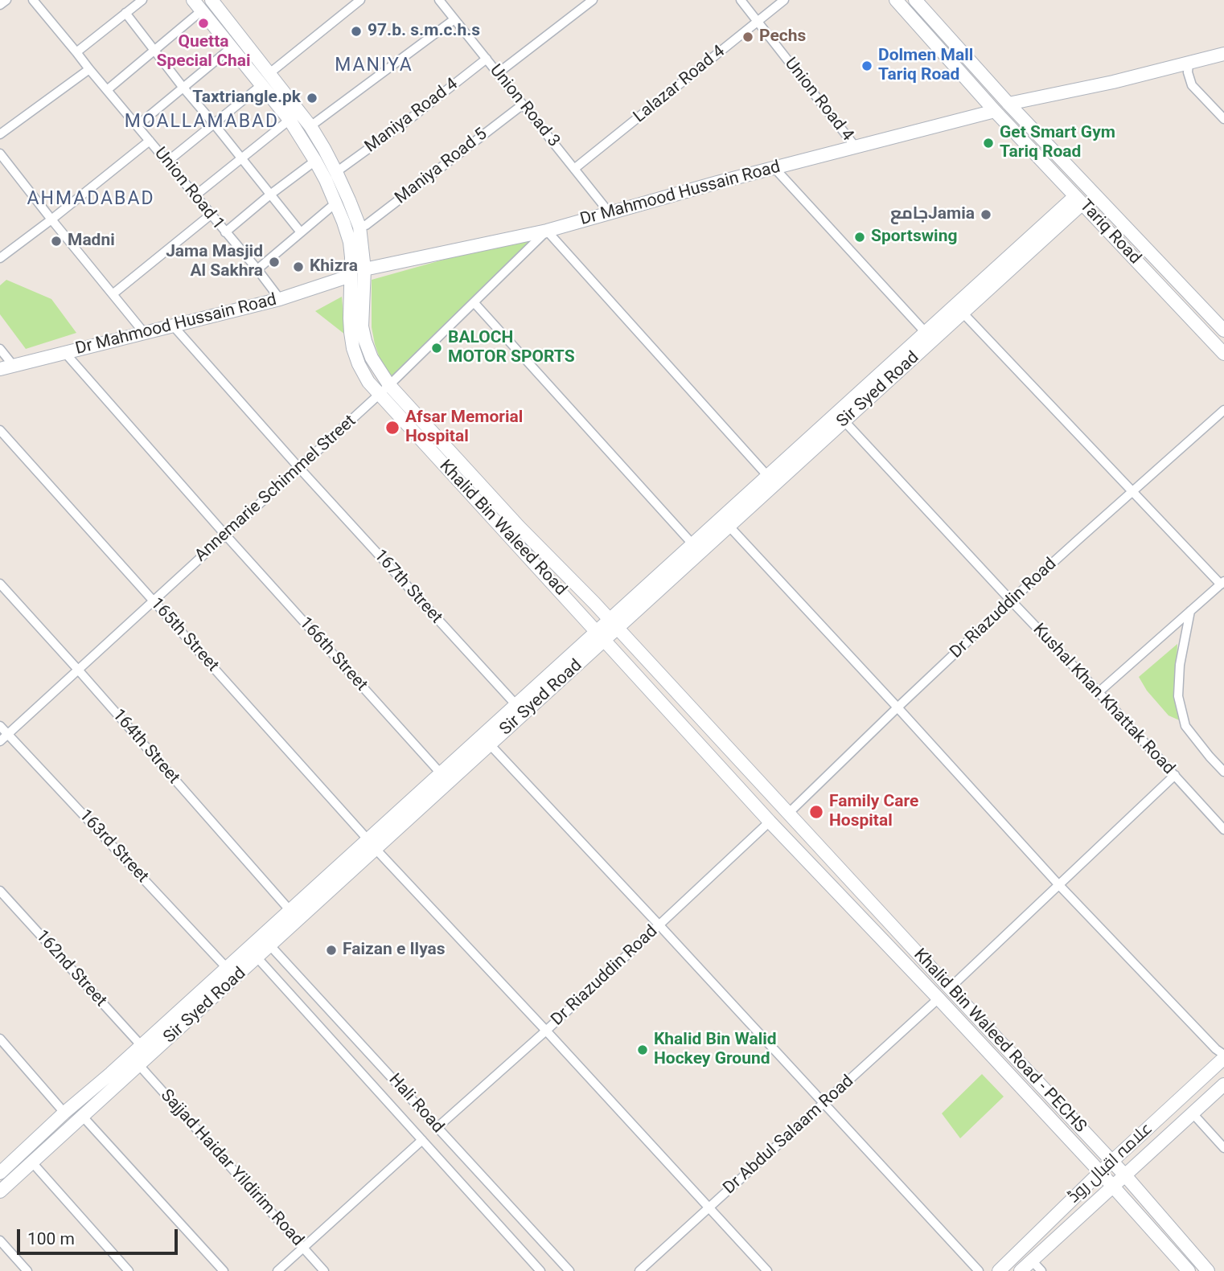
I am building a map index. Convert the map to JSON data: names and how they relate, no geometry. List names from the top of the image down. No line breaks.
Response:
{"streets":{"main road":["Dr Mahmood Hussain Road","Tariq Road","Sir Syed Road","Khalid Bin Waleed Road","Khalid Bin Waleed Road - PECHS","علامہ اقبال روڈ"],"street":["Lalazar Road 4","Union Road 4","Union Road 3","Maniya Road 4","Maniya Road 5","Union Road 1","Annemarie Schimmel Street","167th Street","Dr Riazuddin Road","165th Street","166th Street","Kushal Khan Khattak Road","164th Street","163rd Street","162nd Street","Hali Road","Dr Abdul Salaam Road","Sajjad Haidar Yildirim Road"]},"crossings":[["Lalazar Road 4","Union Road 4"],["Lalazar Road 4","Union Road 3"],["Union Road 4","Dr Mahmood Hussain Road"],["Union Road 3","Maniya Road 4"],["Union Road 3","Maniya Road 5"],["Union Road 3","Dr Mahmood Hussain Road"],["Maniya Road 4","Khalid Bin Waleed Road"],["Maniya Road 5","Khalid Bin Waleed Road"],["Union Road 1","Dr Mahmood Hussain Road"],["Dr Mahmood Hussain Road","Tariq Road"],["Dr Mahmood Hussain Road","Annemarie Schimmel Street"],["Dr Mahmood Hussain Road","Khalid Bin Waleed Road"],["Dr Mahmood Hussain Road","167th Street"],["Dr Mahmood Hussain Road","166th Street"],["Tariq Road","Sir Syed Road"],["Sir Syed Road","Khalid Bin Waleed Road"],["Sir Syed Road","167th Street"],["Sir Syed Road","165th Street"],["Sir Syed Road","166th Street"],["Sir Syed Road","Kushal Khan Khattak Road"],["Sir Syed Road","164th Street"],["Sir Syed Road","163rd Street"],["Sir Syed Road","162nd Street"],["Sir Syed Road","Hali Road"],["Sir Syed Road","Sajjad Haidar Yildirim Road"],["Annemarie Schimmel Street","Khalid Bin Waleed Road"],["Annemarie Schimmel Street","167th Street"],["Annemarie Schimmel Street","165th Street"],["Annemarie Schimmel Street","166th Street"],["Annemarie Schimmel Street","164th Street"],["Annemarie Schimmel Street","163rd Street"],["Khalid Bin Waleed Road","Dr Riazuddin Road"],["Khalid Bin Waleed Road","Khalid Bin Waleed Road - PECHS"],["Dr Riazuddin Road","165th Street"],["Dr Riazuddin Road","Kushal Khan Khattak Road"],["Dr Riazuddin Road","Khalid Bin Waleed Road - PECHS"],["Dr Riazuddin Road","Hali Road"],["165th Street","Dr Abdul Salaam Road"],["Khalid Bin Waleed Road - PECHS","Dr Abdul Salaam Road"],["Khalid Bin Waleed Road - PECHS","علامہ اقبال روڈ"]],"districts":["MANIYA","MOALLAMABAD","AHMADABAD"],"places":["Quetta Special Chai","97.b. s.m.c.h.s","Pechs","Dolmen Mall Tariq Road","Taxtriangle.pk","Get Smart Gym Tariq Road","جامعJamia","Sportswing","Madni","Jama Masjid Al Sakhra","Khizra","BALOCH MOTOR SPORTS","Afsar Memorial Hospital","Family Care Hospital","Faizan e Ilyas","Khalid Bin Walid Hockey Ground"],"scale_bar":"100 m"}
